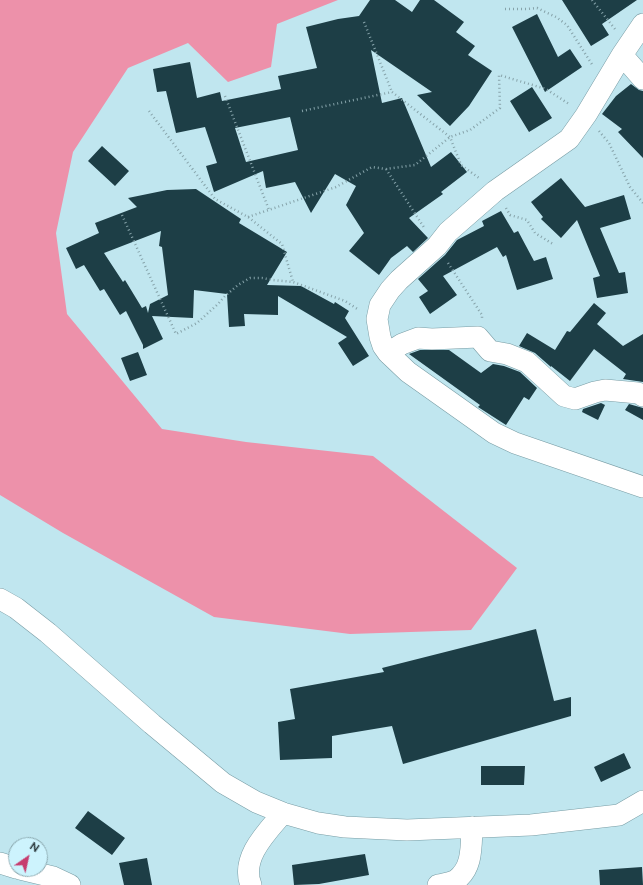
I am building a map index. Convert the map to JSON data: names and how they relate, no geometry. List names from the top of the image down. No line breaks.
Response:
{"north":"top right"}
